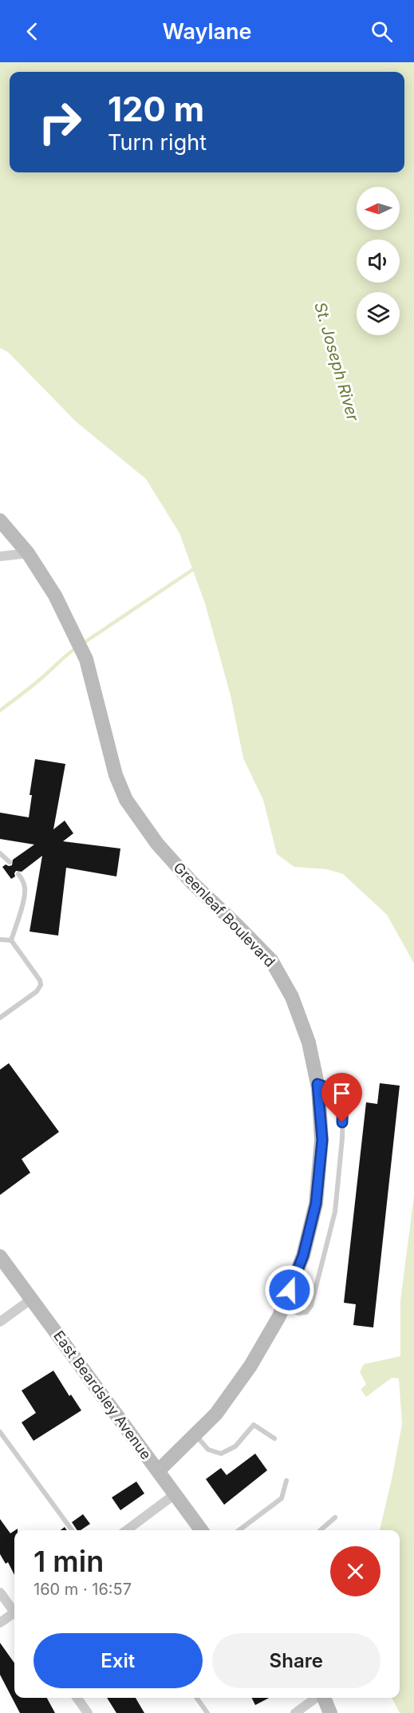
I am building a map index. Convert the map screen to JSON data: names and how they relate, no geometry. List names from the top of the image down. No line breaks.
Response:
{"streets":{"street":["Greenleaf Boulevard","East Beardsley Avenue"]},"crossings":[["Greenleaf Boulevard","East Beardsley Avenue"]],"water":["St. Joseph River"],"north":"left","page":{"header":"Waylane","turn":["120 m","Turn right"],"heading":["1 min","160 m · 16:57"],"buttons":["Exit","Share"]}}
